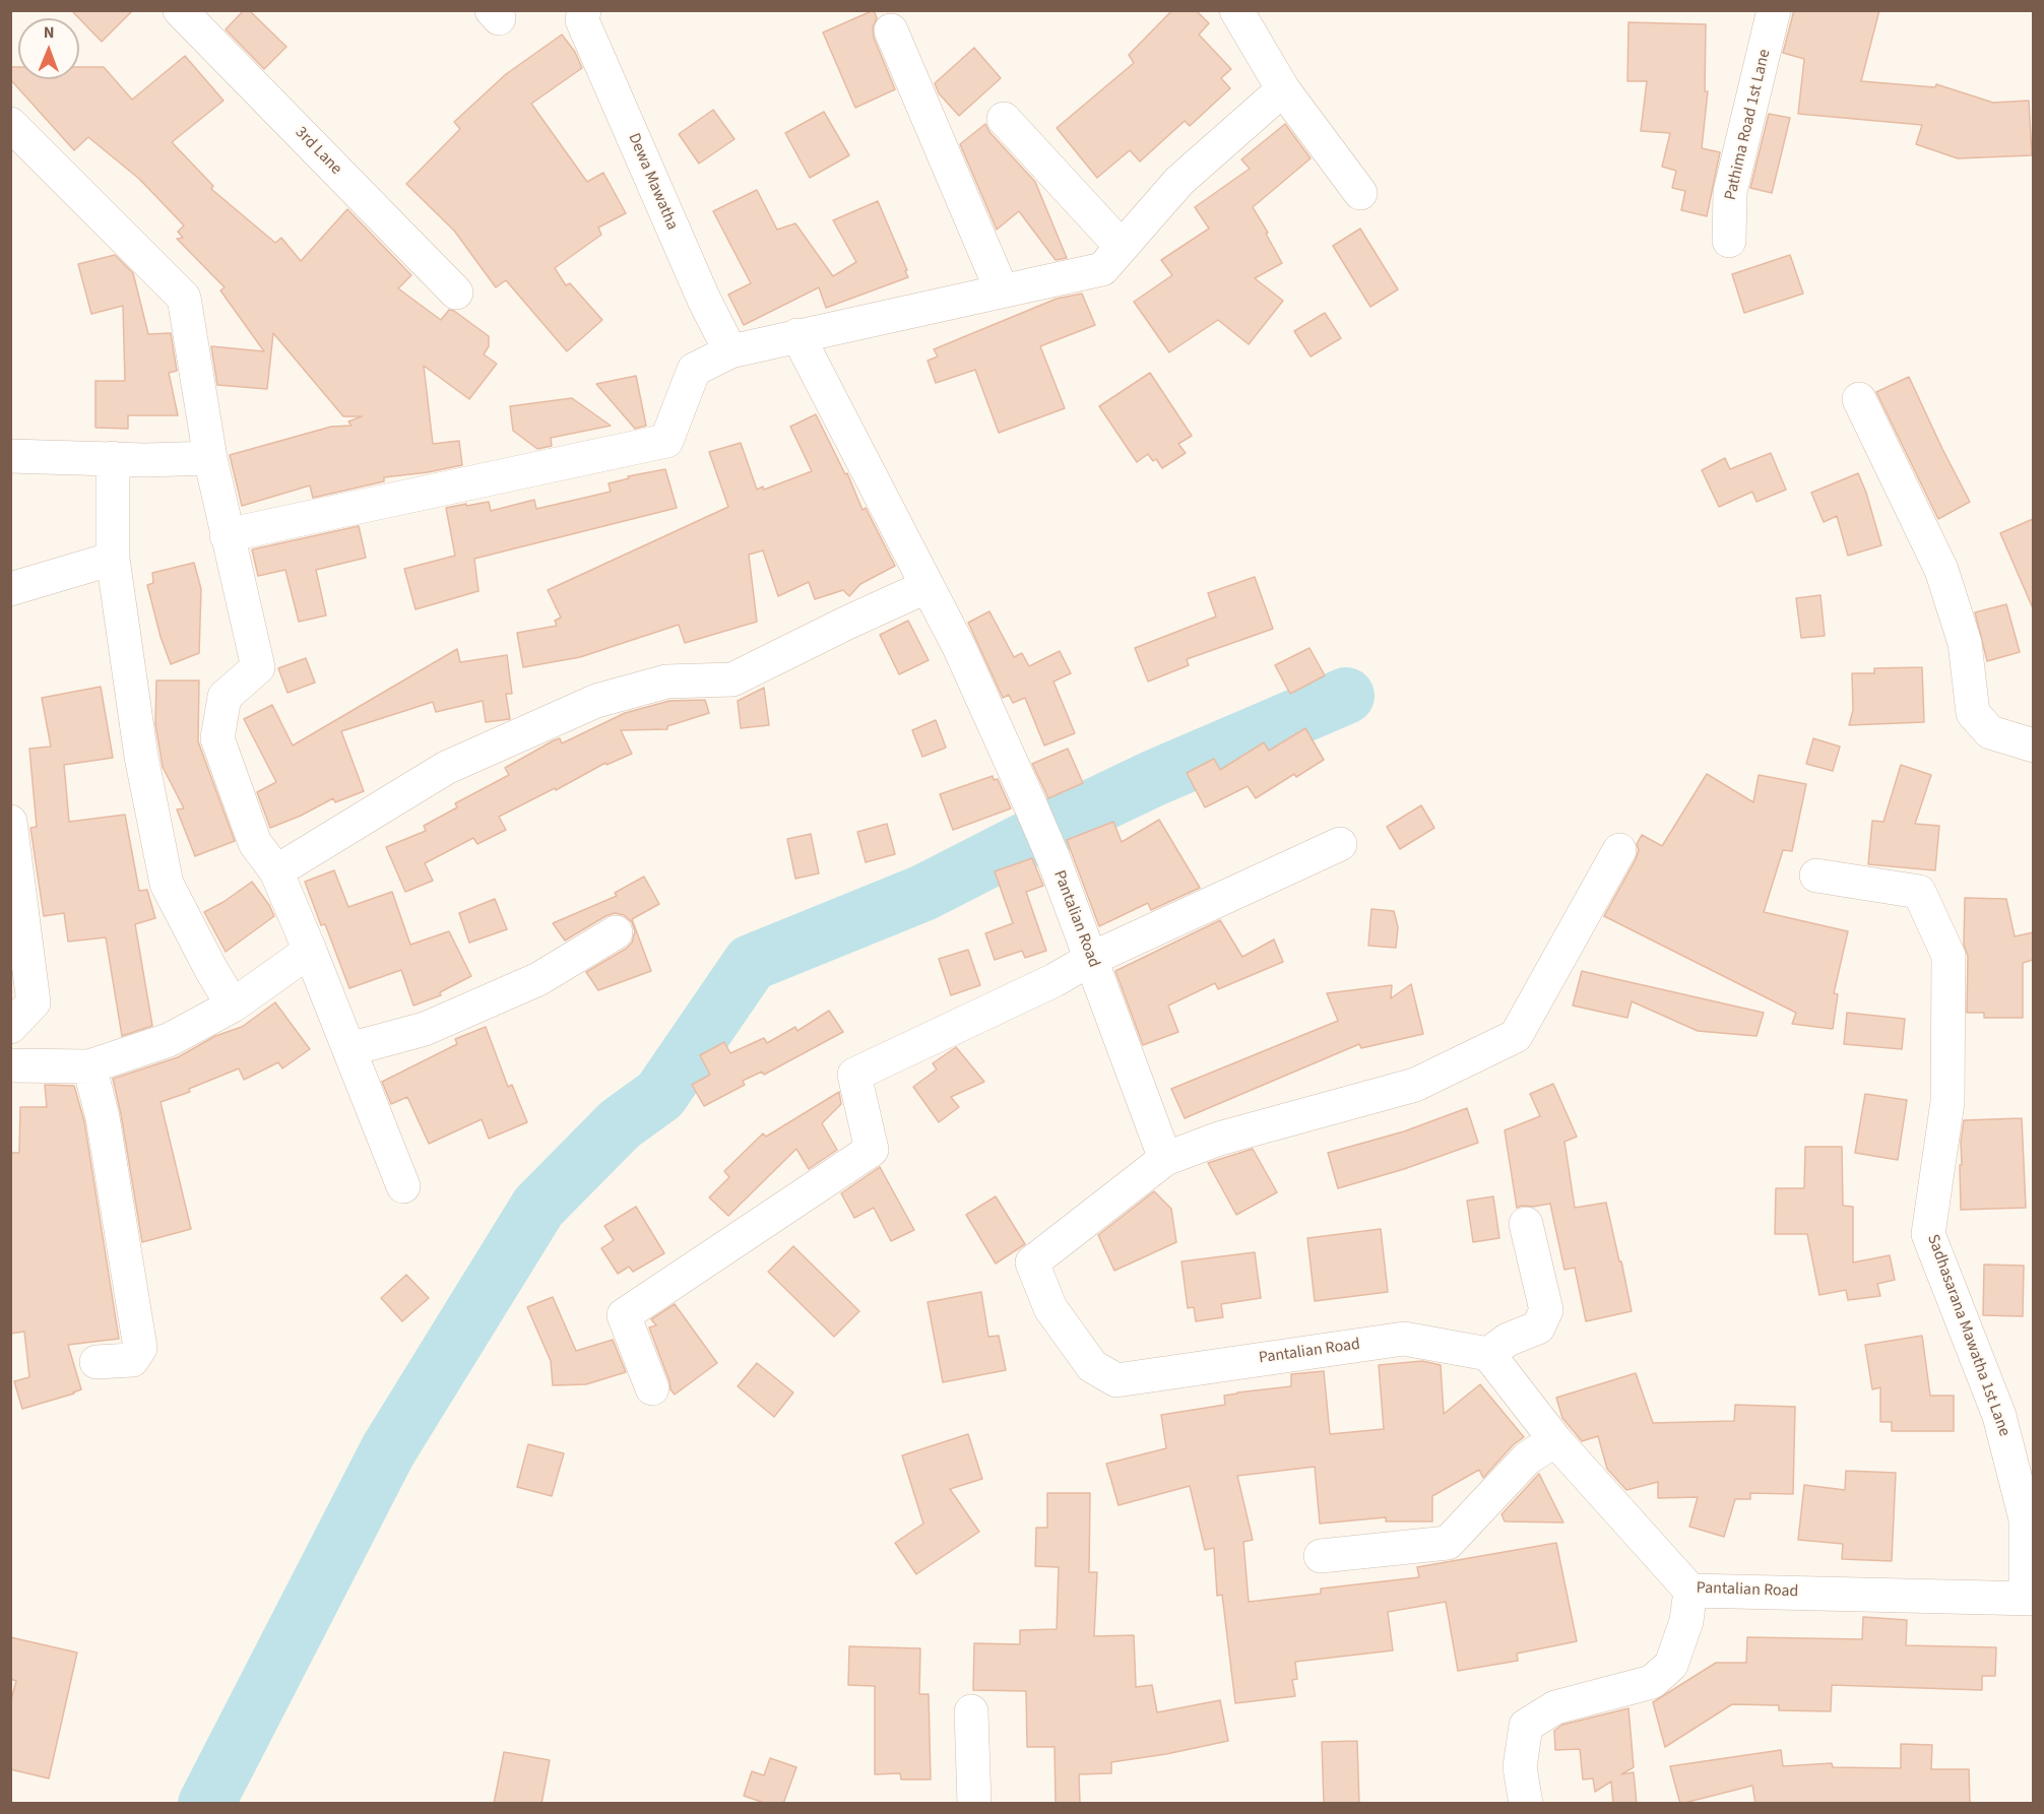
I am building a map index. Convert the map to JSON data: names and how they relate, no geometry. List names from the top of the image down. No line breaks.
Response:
{"streets":{"street":["Pathima Road 1st Lane","3rd Lane","Dewa Mawatha","Pantalian Road","Sadhasarana Mawatha 1st Lane"]},"crossings":[["Pantalian Road","Sadhasarana Mawatha 1st Lane"]],"north":"top"}
